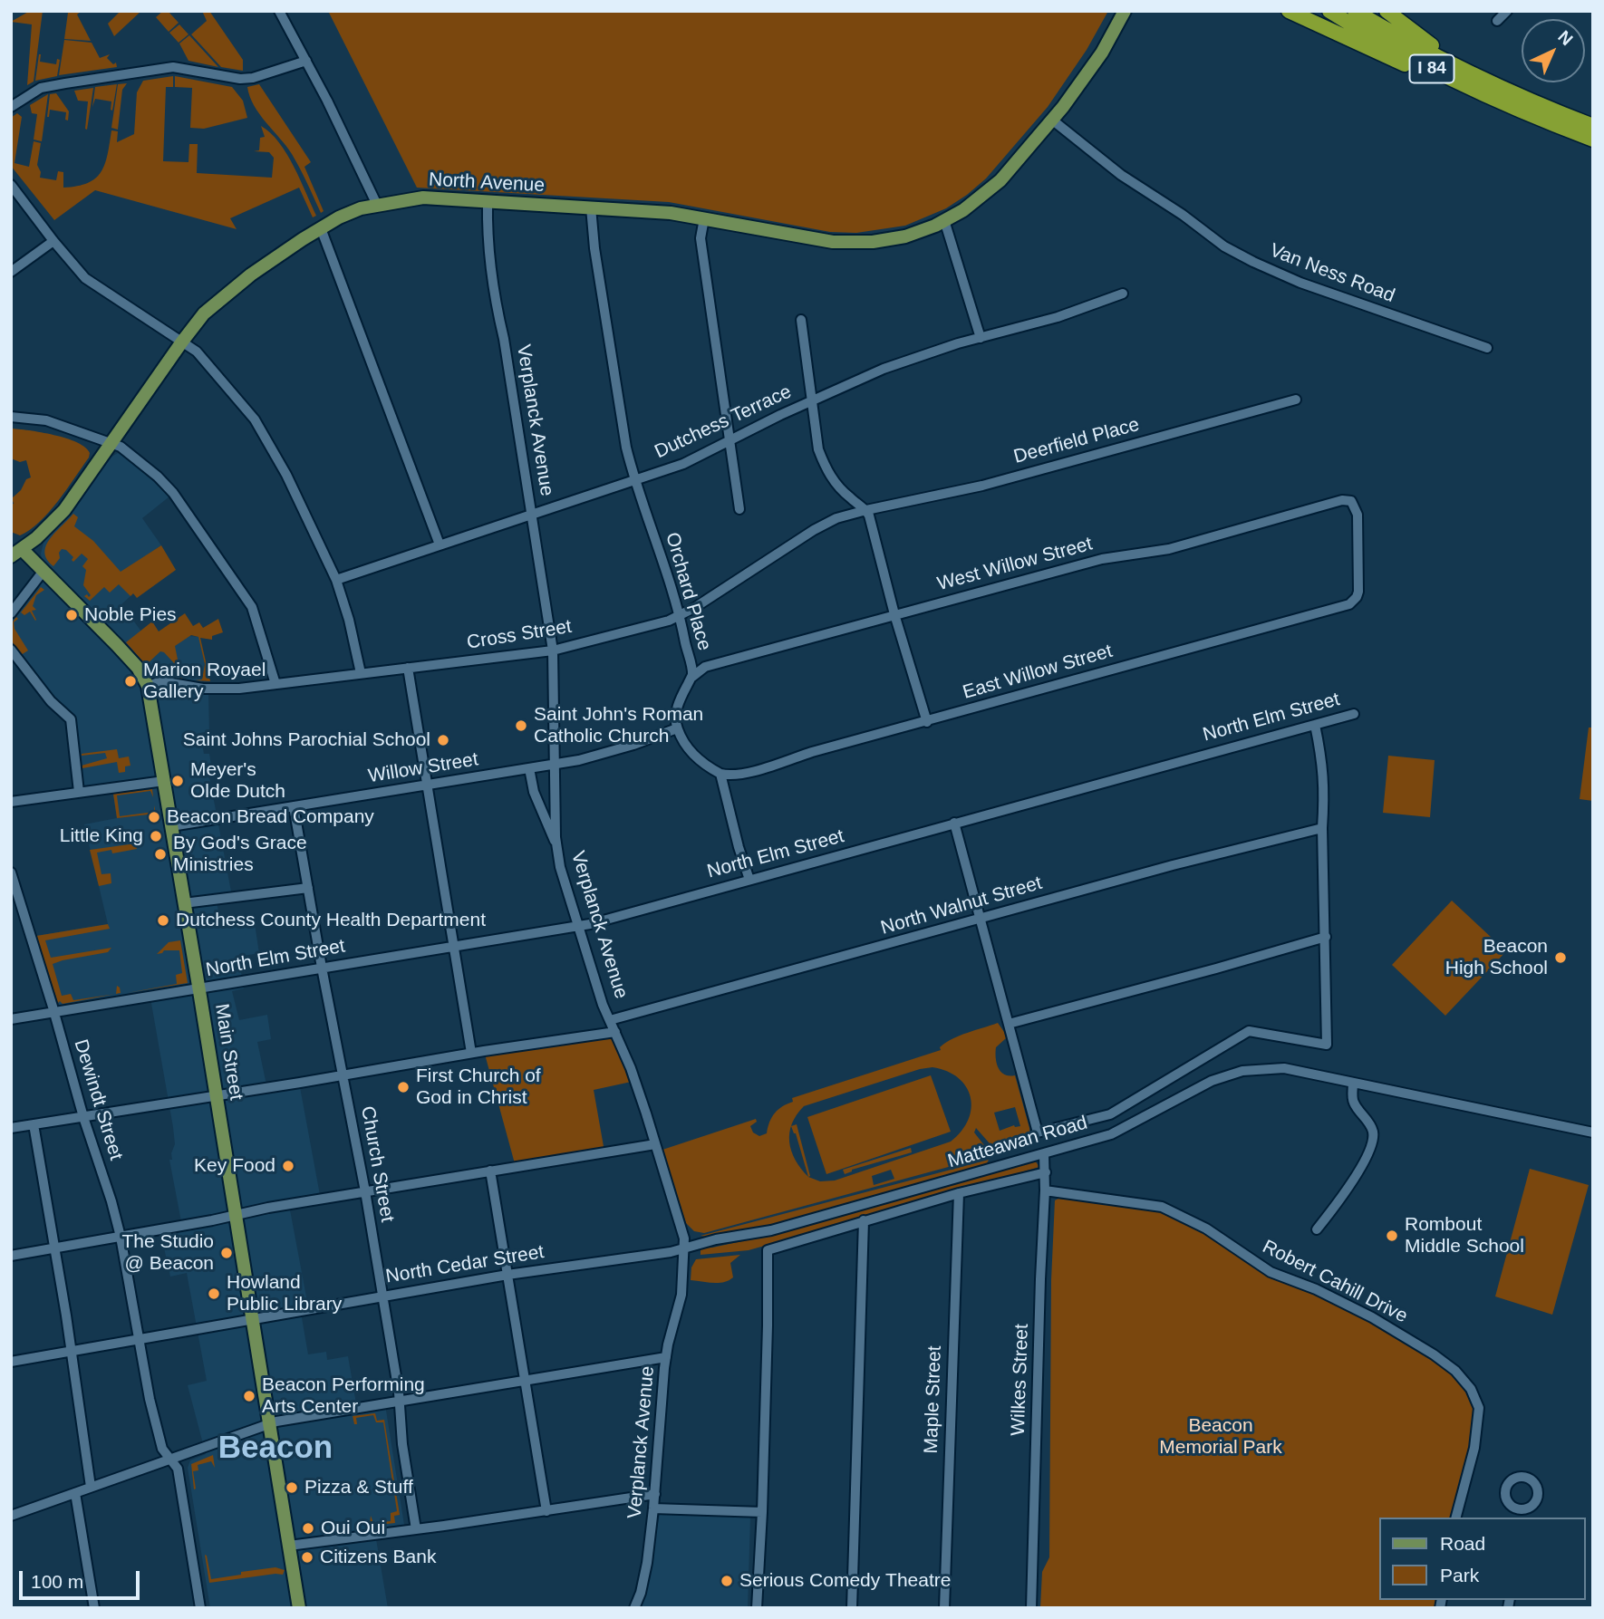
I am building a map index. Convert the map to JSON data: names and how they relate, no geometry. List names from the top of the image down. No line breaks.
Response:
{"streets":{"highway":["I 84"],"main road":["North Avenue","Main Street"],"street":["Van Ness Road","Verplanck Avenue","Dutchess Terrace","Deerfield Place","West Willow Street","Orchard Place","Cross Street","East Willow Street","North Elm Street","Willow Street","North Walnut Street","Dewindt Street","Matteawan Road","Church Street","North Cedar Street","Robert Cahill Drive","Wilkes Street","Maple Street"]},"crossings":[["North Avenue","Van Ness Road"],["North Avenue","Verplanck Avenue"],["North Avenue","Orchard Place"],["North Avenue","Main Street"],["Verplanck Avenue","Dutchess Terrace"],["Verplanck Avenue","Cross Street"],["Verplanck Avenue","North Elm Street"],["Verplanck Avenue","Willow Street"],["Verplanck Avenue","North Walnut Street"],["Verplanck Avenue","Matteawan Road"],["Verplanck Avenue","North Cedar Street"],["Dutchess Terrace","Orchard Place"],["Deerfield Place","Cross Street"],["West Willow Street","Orchard Place"],["West Willow Street","East Willow Street"],["Orchard Place","Cross Street"],["Orchard Place","Willow Street"],["Cross Street","Main Street"],["North Elm Street","Main Street"],["North Elm Street","Dewindt Street"],["North Elm Street","Church Street"],["Willow Street","Main Street"],["Willow Street","Church Street"],["Main Street","North Cedar Street"],["Dewindt Street","North Cedar Street"],["Matteawan Road","North Cedar Street"],["Matteawan Road","Wilkes Street"],["Church Street","North Cedar Street"],["Robert Cahill Drive","Wilkes Street"]],"districts":["Beacon"],"parks":["Beacon Memorial Park"],"places":["Noble Pies","Marion Royael Gallery","Saint John's Roman Catholic Church","Saint Johns Parochial School","Meyer's Olde Dutch","Beacon Bread Company","Little King","By God's Grace Ministries","Dutchess County Health Department","Beacon High School","First Church of God in Christ","Key Food","Rombout Middle School","The Studio @ Beacon","Howland Public Library","Beacon Performing Arts Center","Pizza & Stuff","Oui Oui","Citizens Bank","Serious Comedy Theatre"],"legend":["Road","Park"],"scale_bar":"100 m","north":"top right"}
